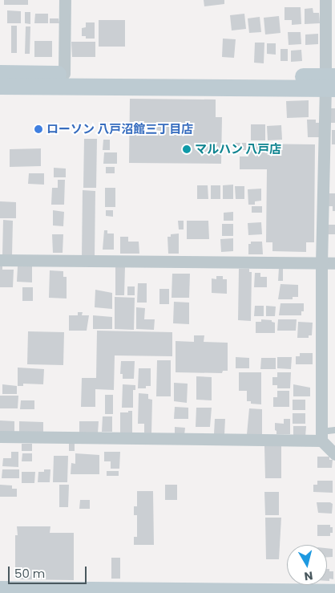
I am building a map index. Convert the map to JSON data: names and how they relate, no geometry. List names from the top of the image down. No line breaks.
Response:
{"places":["ローソン 八戸沼館三丁目店","マルハン 八戸店"],"scale_bar":"50 m","north":"bottom"}
